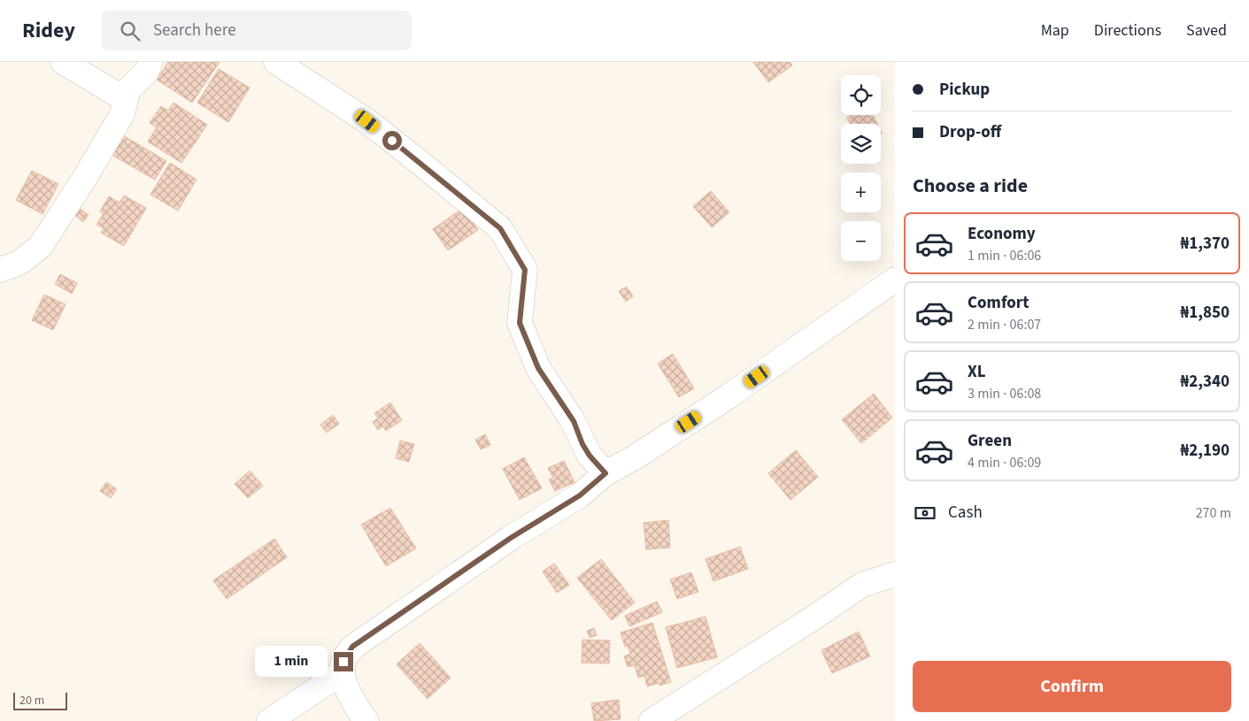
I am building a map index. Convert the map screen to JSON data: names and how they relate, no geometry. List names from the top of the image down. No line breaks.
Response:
{"scale_bar":"20 m","page":{"header":"Ridey","search":"Search here","nav":["Map","Directions","Saved"],"banner":["Pickup","Drop-off"],"map_buttons":["+","−"],"heading":"Choose a ride","list":[{"name":"Economy","note":"1 min · 06:06","value":"₦1,370"},{"name":"Comfort","note":"2 min · 06:07","value":"₦1,850"},{"name":"XL","note":"3 min · 06:08","value":"₦2,340"},{"name":"Green","note":"4 min · 06:09","value":"₦2,190"}],"pay":["Cash","270 m"],"bubble":"1 min","buttons":"Confirm","scale":"20 m"}}
